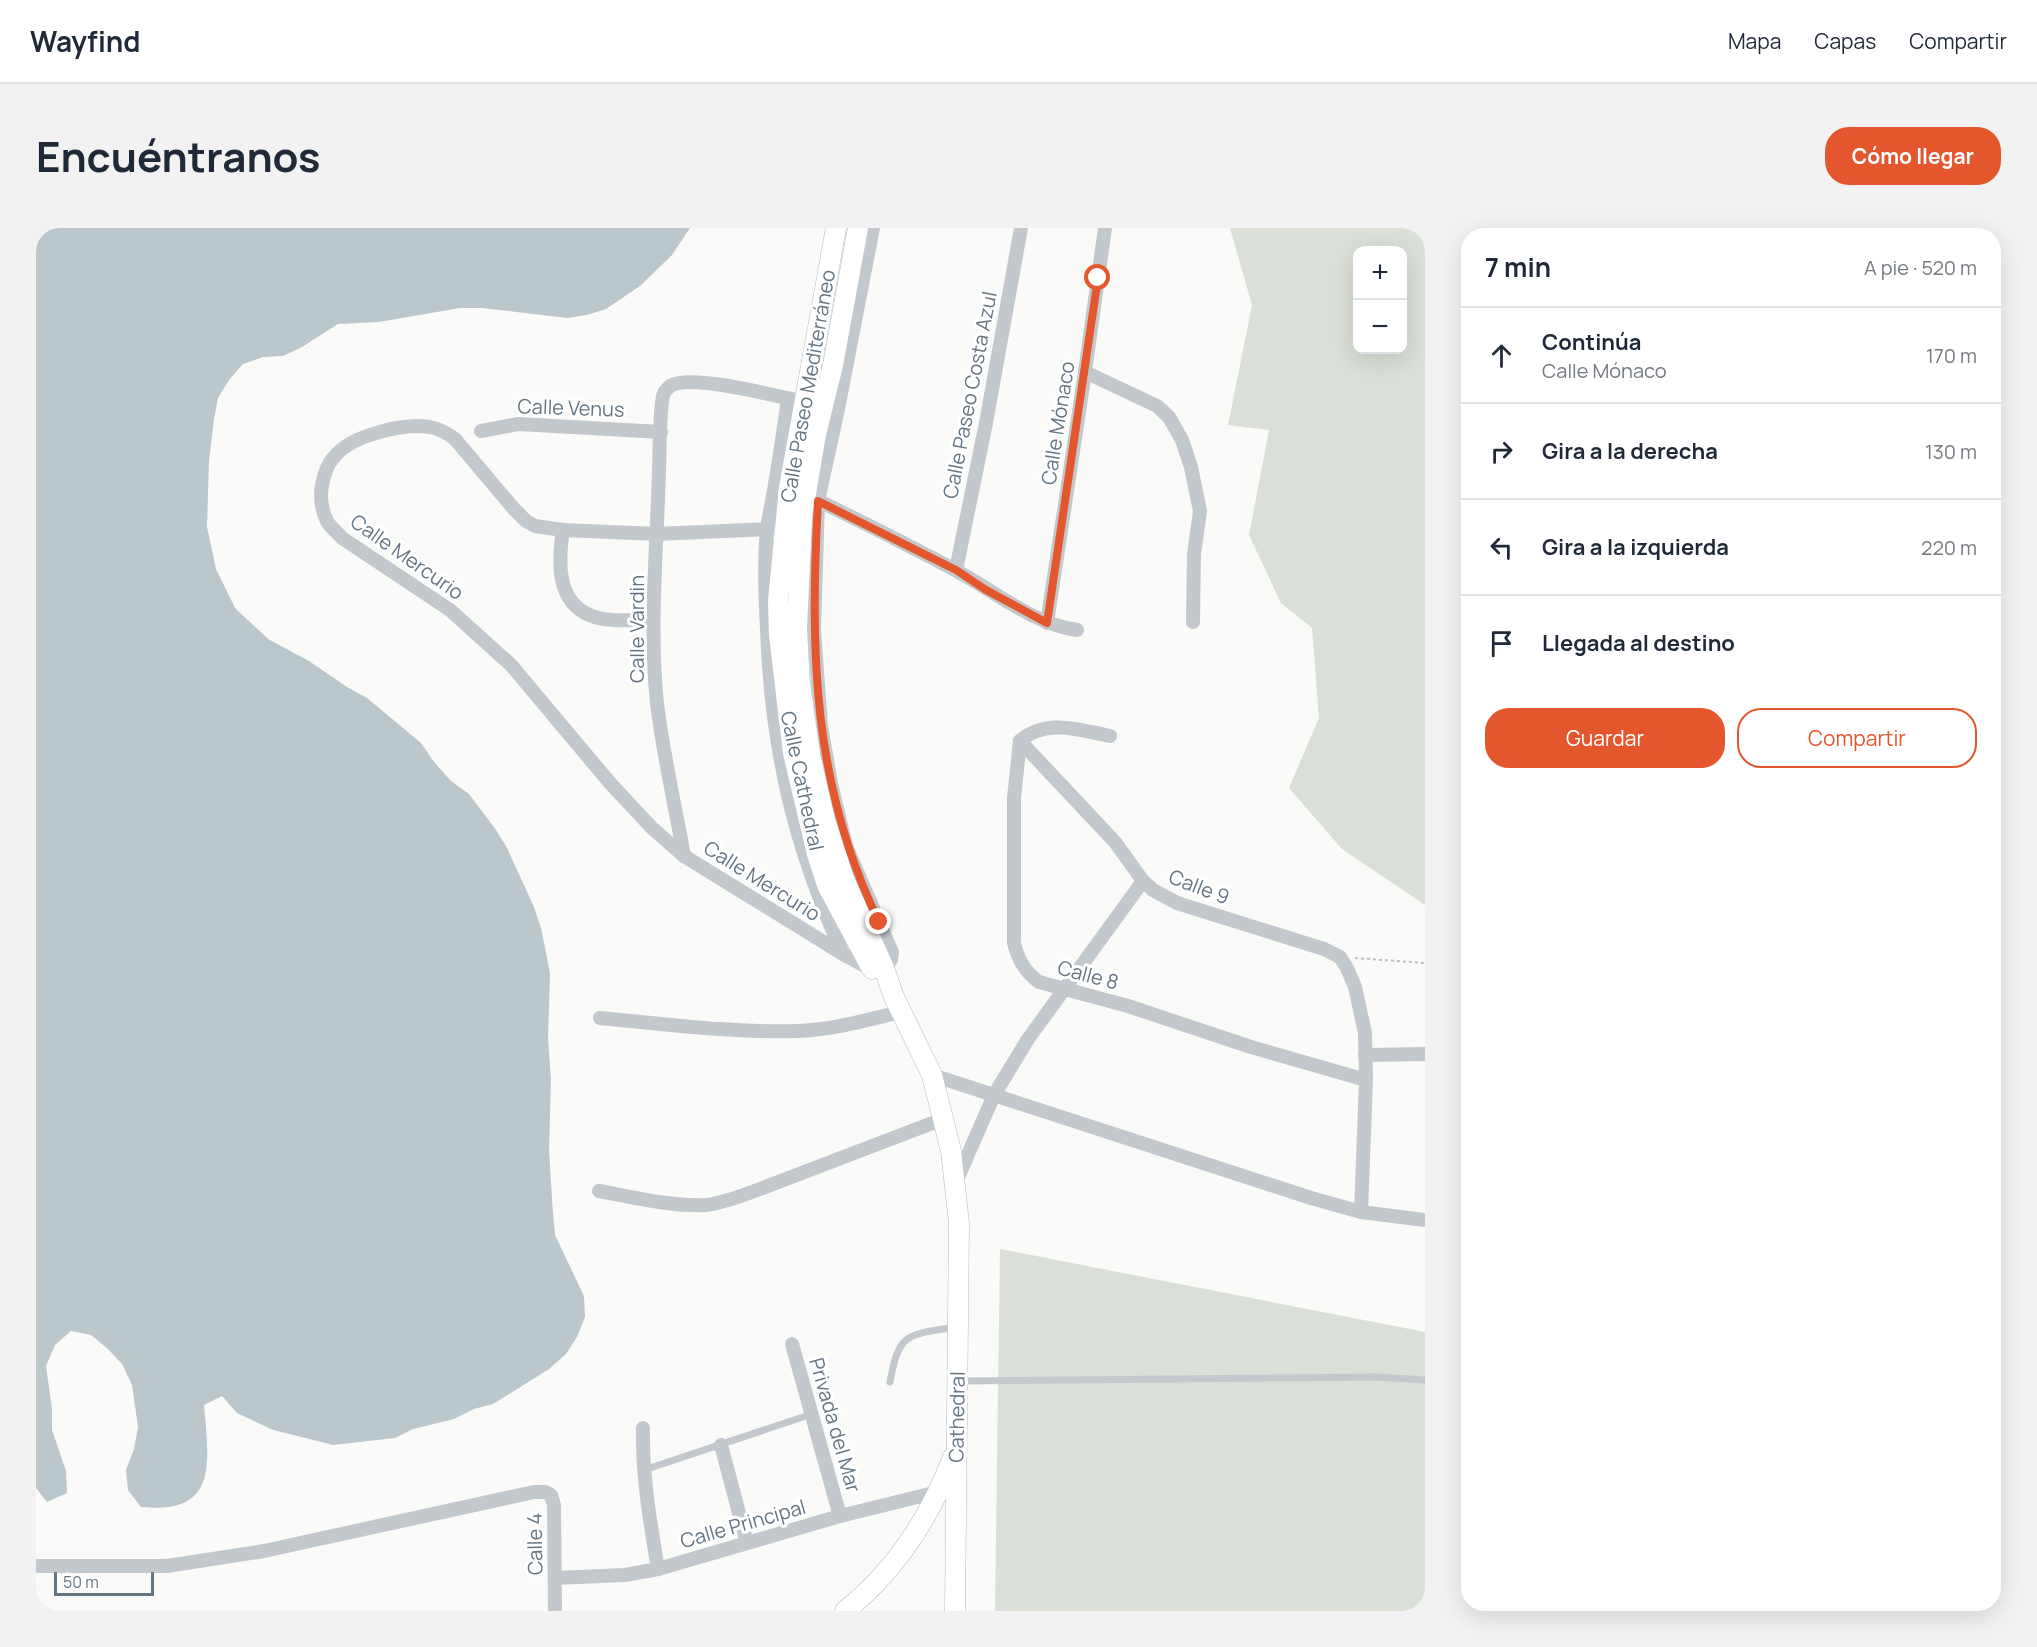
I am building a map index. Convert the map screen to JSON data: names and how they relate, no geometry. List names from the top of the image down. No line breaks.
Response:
{"streets":{"street":["Calle Paseo Mediterráneo","Calle Paseo Costa Azul","Calle Venus","Calle Mónaco","Calle Mercurio","Calle Vardin","Calle Cathedral","Calle 9","Calle 8","Cathedral","Privada del Mar","Calle Principal","Calle 4"]},"crossings":[["Calle Paseo Mediterráneo","Calle Vardin"],["Calle Paseo Mediterráneo","Calle Cathedral"],["Calle Venus","Calle Vardin"],["Calle Mercurio","Calle Vardin"],["Calle Mercurio","Calle Cathedral"],["Calle Cathedral","Cathedral"],["Calle 9","Calle 8"],["Privada del Mar","Calle Principal"],["Calle Principal","Calle 4"]],"scale_bar":"50 m","page":{"header":"Wayfind","nav":["Mapa","Capas","Compartir"],"title":"Encuéntranos","buttons":["Cómo llegar",["Guardar","Compartir"]],"heading":["7 min","A pie · 520 m"],"map_buttons":["+","−"],"list":[["Continúa","Calle Mónaco","170 m"],["Gira a la derecha","130 m"],["Gira a la izquierda","220 m"],"Llegada al destino"],"scale":"50 m"}}
